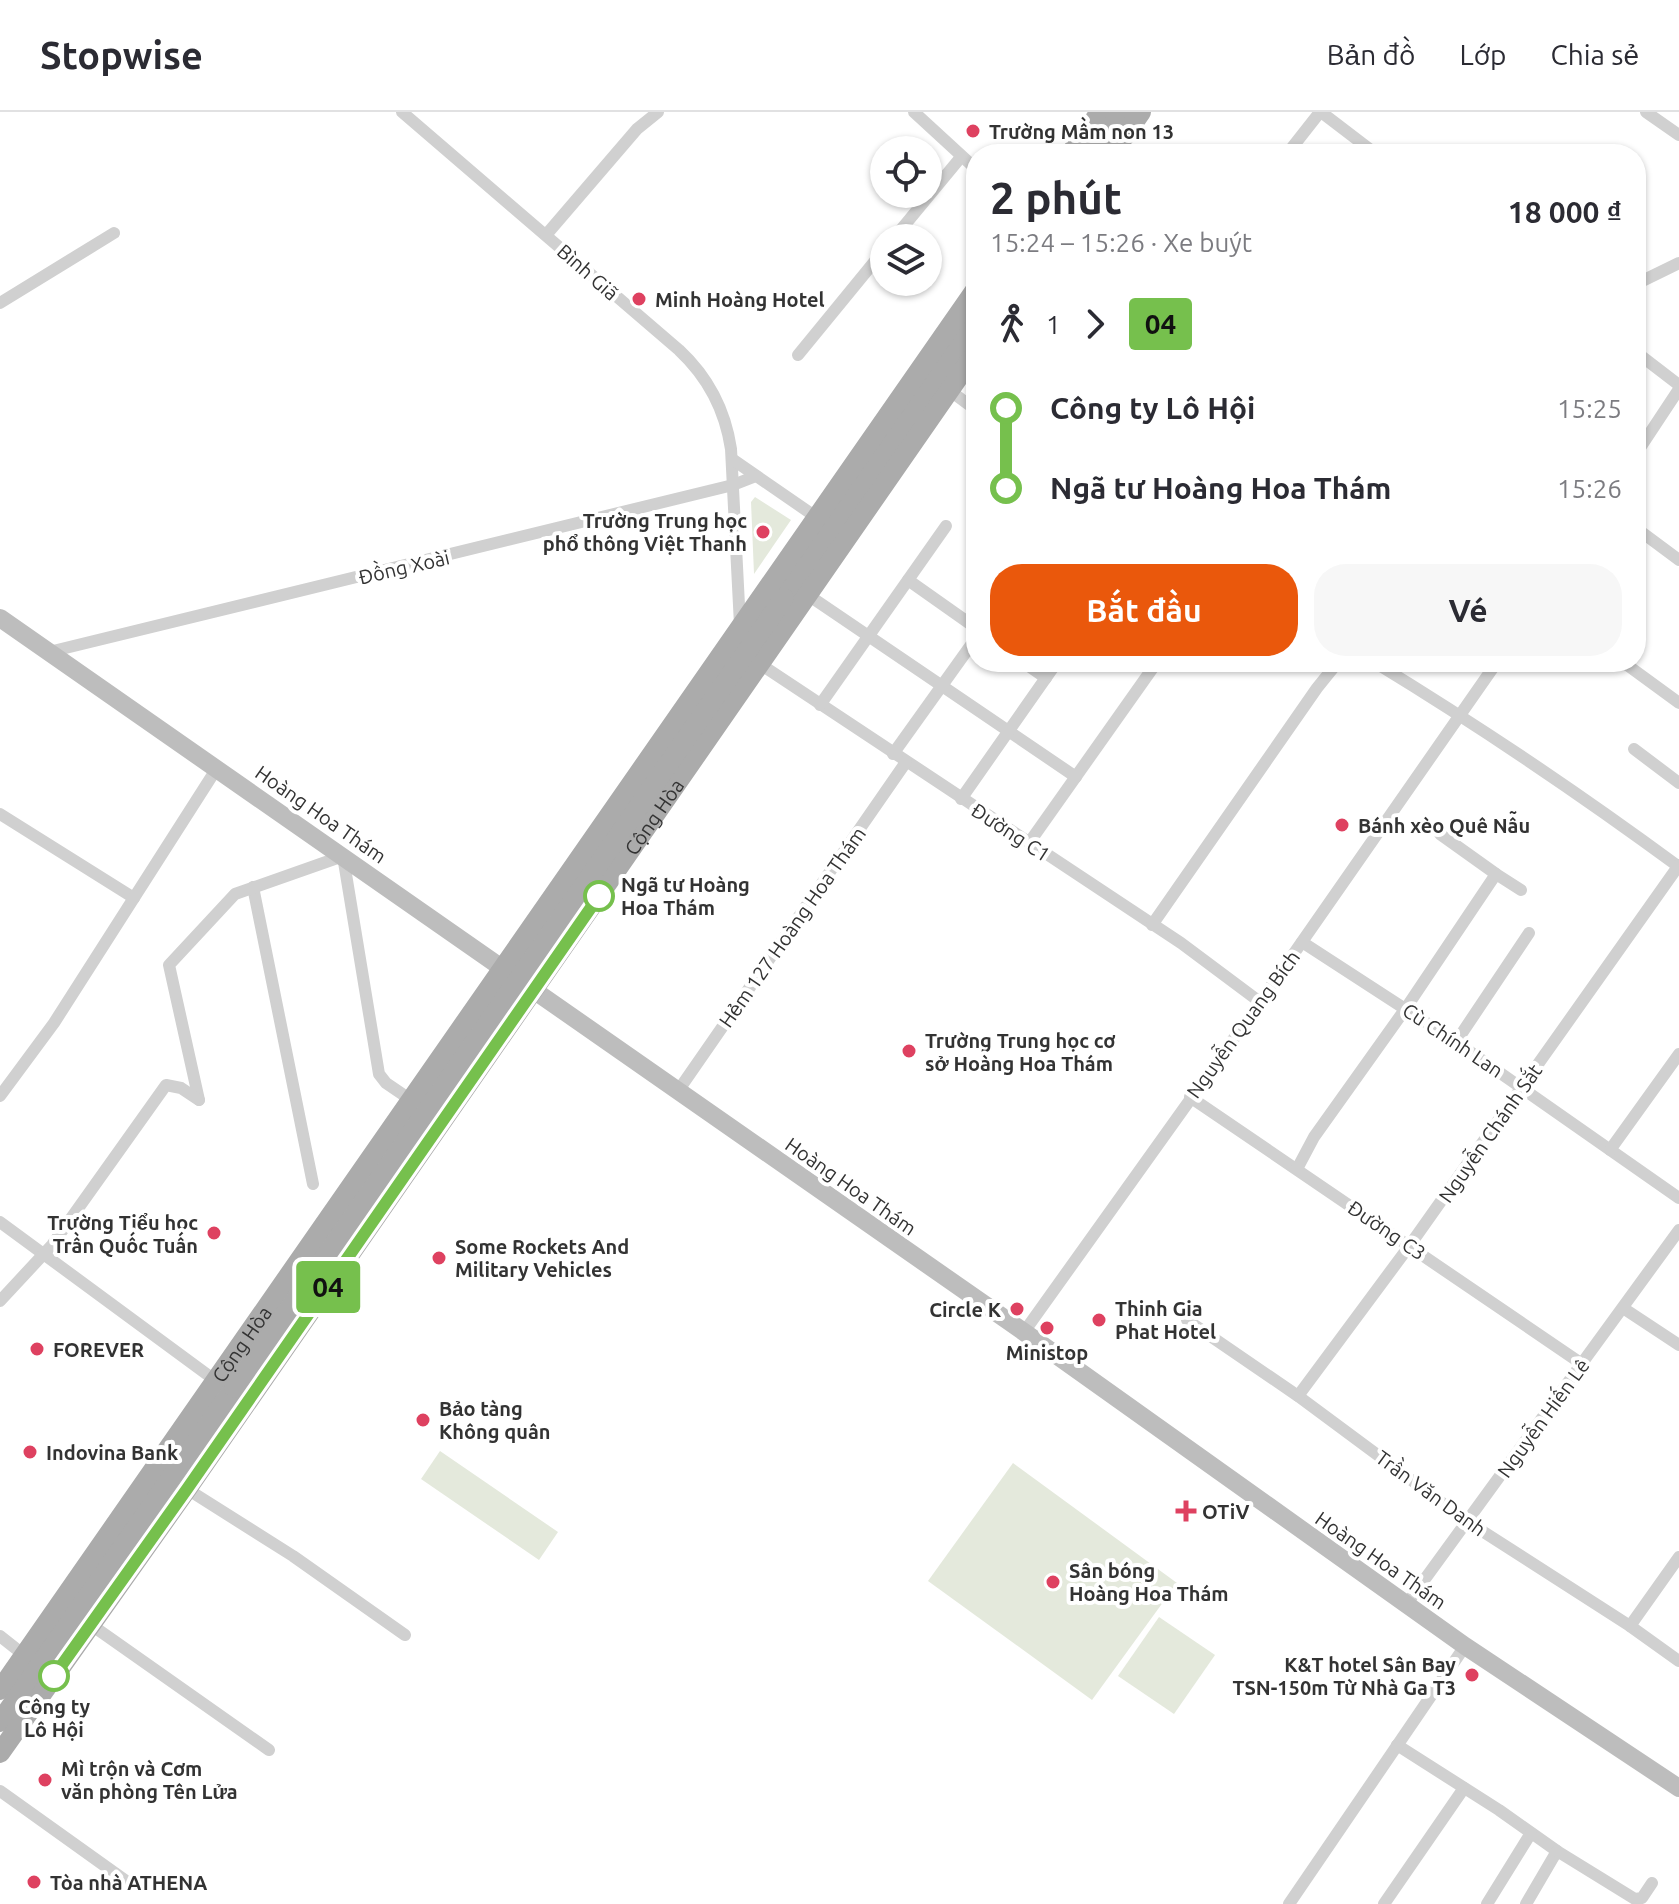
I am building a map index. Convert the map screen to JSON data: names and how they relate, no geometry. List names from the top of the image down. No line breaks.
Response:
{"streets":{"main road":["Hoàng Hoa Thám","Cộng Hòa"],"street":["Bình Giã","Đồng Xoài","Đường C1","Hẻm 127 Hoàng Hoa Thám","Nguyễn Quang Bích","Cù Chính Lan","Nguyễn Chánh Sắt","Đường C3","Nguyễn Hiến Lê","Trần Văn Danh"]},"crossings":[["Bình Giã","Đồng Xoài"],["Bình Giã","Cộng Hòa"],["Đồng Xoài","Hoàng Hoa Thám"],["Hoàng Hoa Thám","Cộng Hòa"],["Hoàng Hoa Thám","Hẻm 127 Hoàng Hoa Thám"],["Hoàng Hoa Thám","Nguyễn Quang Bích"],["Hoàng Hoa Thám","Nguyễn Hiến Lê"],["Cộng Hòa","Đường C1"],["Đường C1","Hẻm 127 Hoàng Hoa Thám"],["Đường C1","Nguyễn Quang Bích"],["Nguyễn Quang Bích","Cù Chính Lan"],["Nguyễn Quang Bích","Đường C3"],["Cù Chính Lan","Nguyễn Chánh Sắt"],["Nguyễn Chánh Sắt","Đường C3"],["Nguyễn Chánh Sắt","Trần Văn Danh"],["Đường C3","Nguyễn Hiến Lê"],["Nguyễn Hiến Lê","Trần Văn Danh"]],"places":{"other":["Trường Mầm non 13","Minh Hoàng Hotel","Trường Trung học phổ thông Việt Thanh","Bánh xèo Quê Nẫu","Ngã tư Hoàng Hoa Thám","Trường Trung học cơ sở Hoàng Hoa Thám","Trường Tiểu học Trần Quốc Tuấn","Some Rockets And Military Vehicles","Circle K","Thinh Gia Phat Hotel","Ministop","FOREVER","Bảo tàng Không quân","Indovina Bank","Sân bóng Hoàng Hoa Thám","K&T hotel Sân Bay TSN-150m Từ Nhà Ga T3","Công ty Lô Hội","Mì trộn và Cơm văn phòng Tên Lửa","Tòa nhà ATHENA"],"health":["OTiV"]},"lines":["bus line 04"],"page":{"header":"Stopwise","nav":["Bản đồ","Lớp","Chia sẻ"],"on_map":"04","heading":["2 phút","15:24 – 15:26 · Xe buýt","18 000 ₫"],"legs":["1","04"],"list":[{"name":"Công ty Lô Hội","value":"15:25"},{"name":"Ngã tư Hoàng Hoa Thám","value":"15:26"}],"buttons":["Bắt đầu","Vé"]}}
